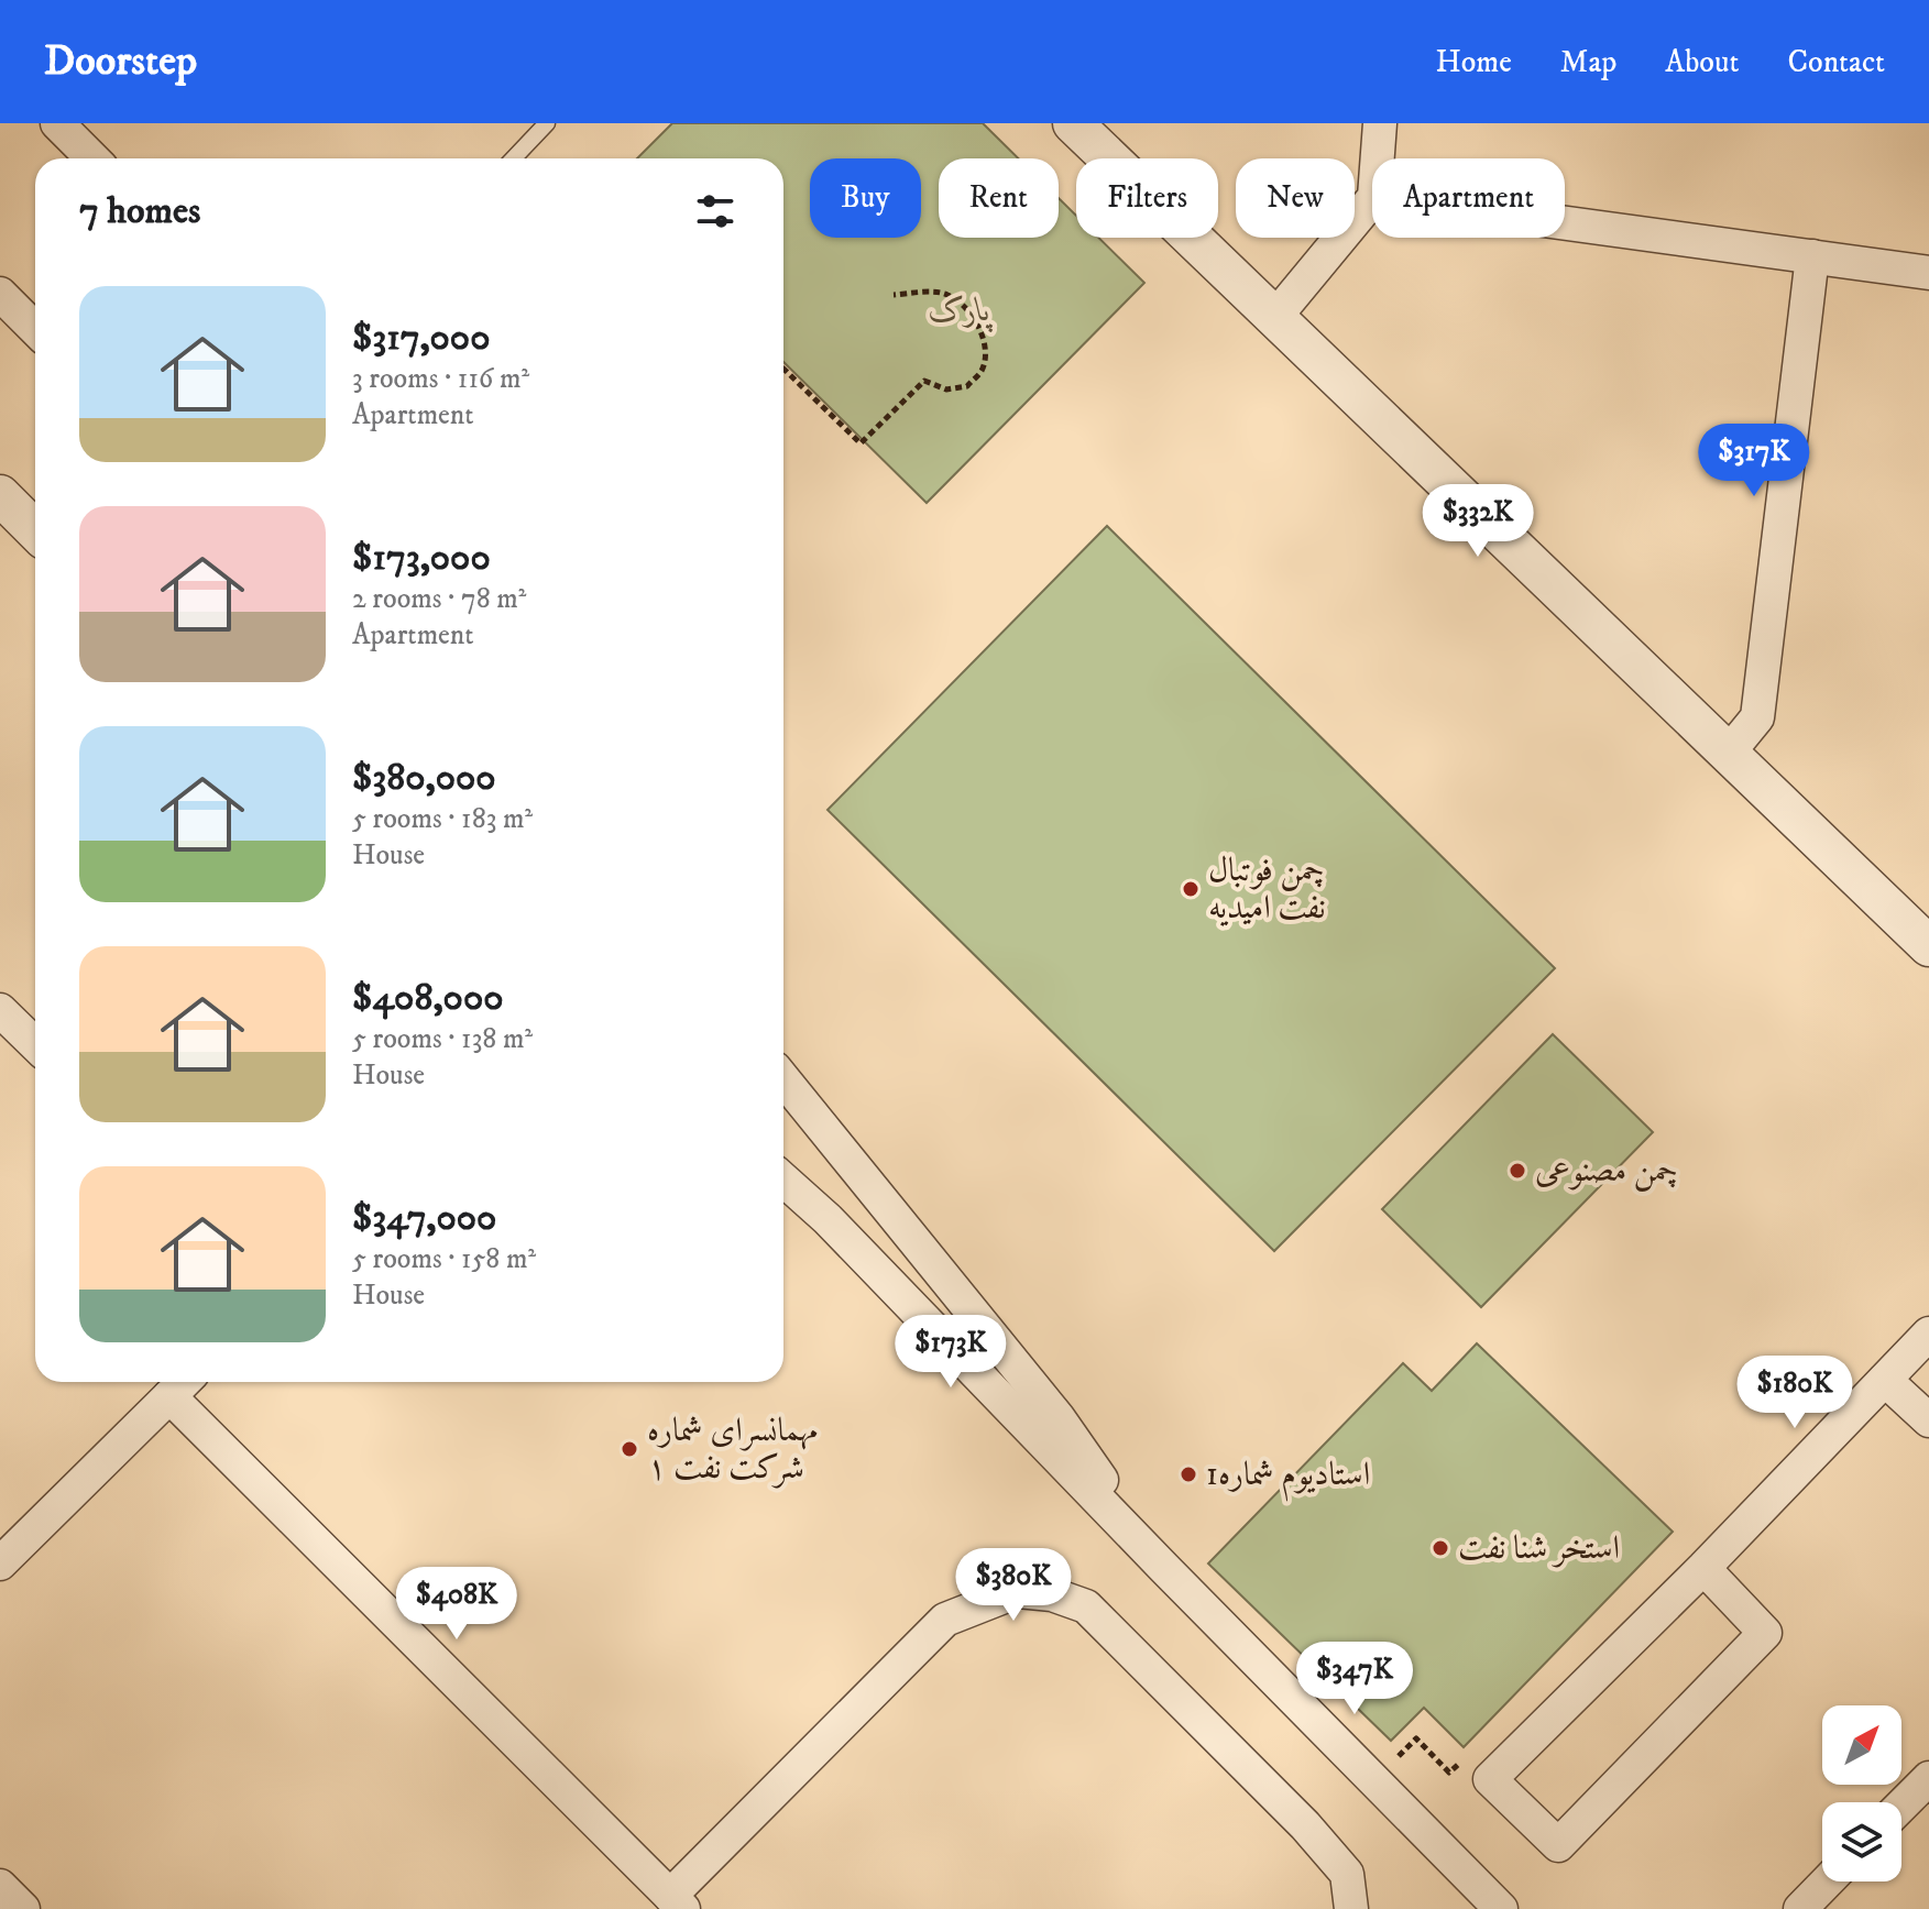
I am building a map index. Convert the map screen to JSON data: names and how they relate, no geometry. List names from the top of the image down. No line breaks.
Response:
{"parks":["پارک"],"places":["چمن فوتبال نفت امیدیه","چمن مصنوعی","مهمانسرای شماره ۱ شرکت نفت","استادیوم شماره1","استخر شنا نفت"],"north":"top right","page":{"header":"Doorstep","nav":["Home","Map","About","Contact"],"chip":["Buy","Rent","Filters","New","Apartment"],"heading":"7 homes","list":[{"name":"$317,000","note":"3 rooms · 116 m² · Apartment"},{"name":"$173,000","note":"2 rooms · 78 m² · Apartment"},{"name":"$380,000","note":"5 rooms · 183 m² · House"},{"name":"$408,000","note":"5 rooms · 138 m² · House"},{"name":"$347,000","note":"5 rooms · 158 m² · House"}],"price":["$317K","$332K","$173K","$180K","$380K","$408K","$347K"]}}
